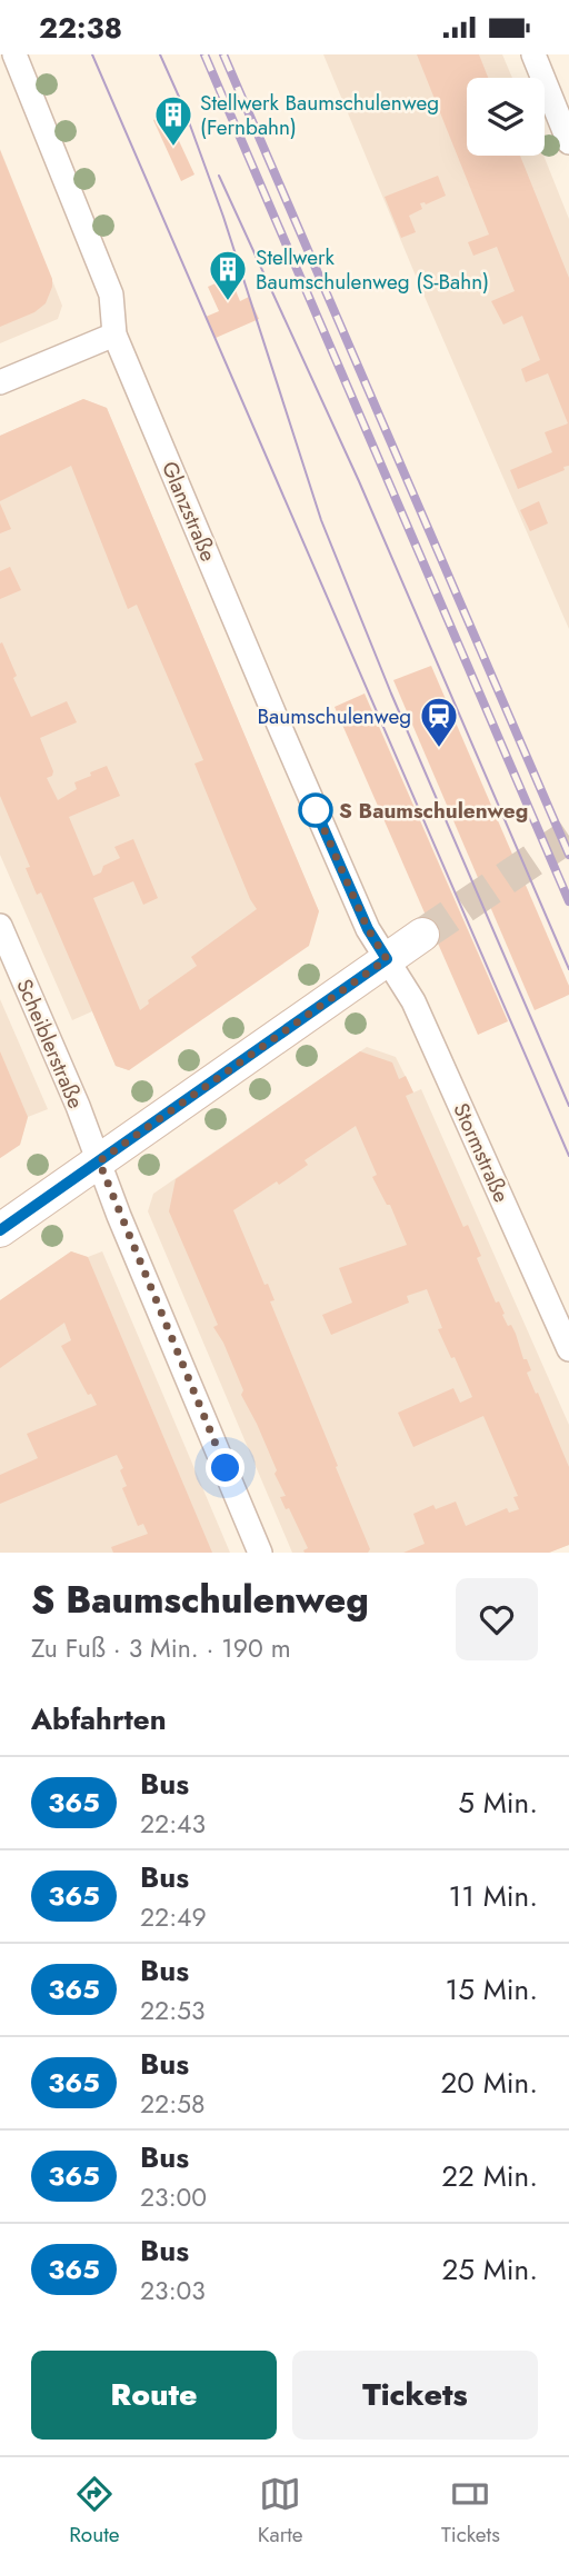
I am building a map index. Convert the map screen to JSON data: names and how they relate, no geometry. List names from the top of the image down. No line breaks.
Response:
{"streets":{"street":["Glanzstraße","Scheiblerstraße","Stormstraße"]},"crossings":[["Glanzstraße","Stormstraße"]],"places":{"building":["Stellwerk Baumschulenweg (Fernbahn)","Stellwerk Baumschulenweg (S-Bahn)"],"station":["Baumschulenweg"],"other":["S Baumschulenweg"]},"lines":["bus line 365"],"page":{"status":"22:38","heading":[["S Baumschulenweg","Zu Fuß · 3 Min. · 190 m"],"Abfahrten"],"list":[{"mark":"365","name":"Bus","note":"22:43","value":"5 Min."},{"mark":"365","name":"Bus","note":"22:49","value":"11 Min."},{"mark":"365","name":"Bus","note":"22:53","value":"15 Min."},{"mark":"365","name":"Bus","note":"22:58","value":"20 Min."},{"mark":"365","name":"Bus","note":"23:00","value":"22 Min."},{"mark":"365","name":"Bus","note":"23:03","value":"25 Min."}],"buttons":["Route","Tickets"],"tabs":["Route","Karte","Tickets"]}}
